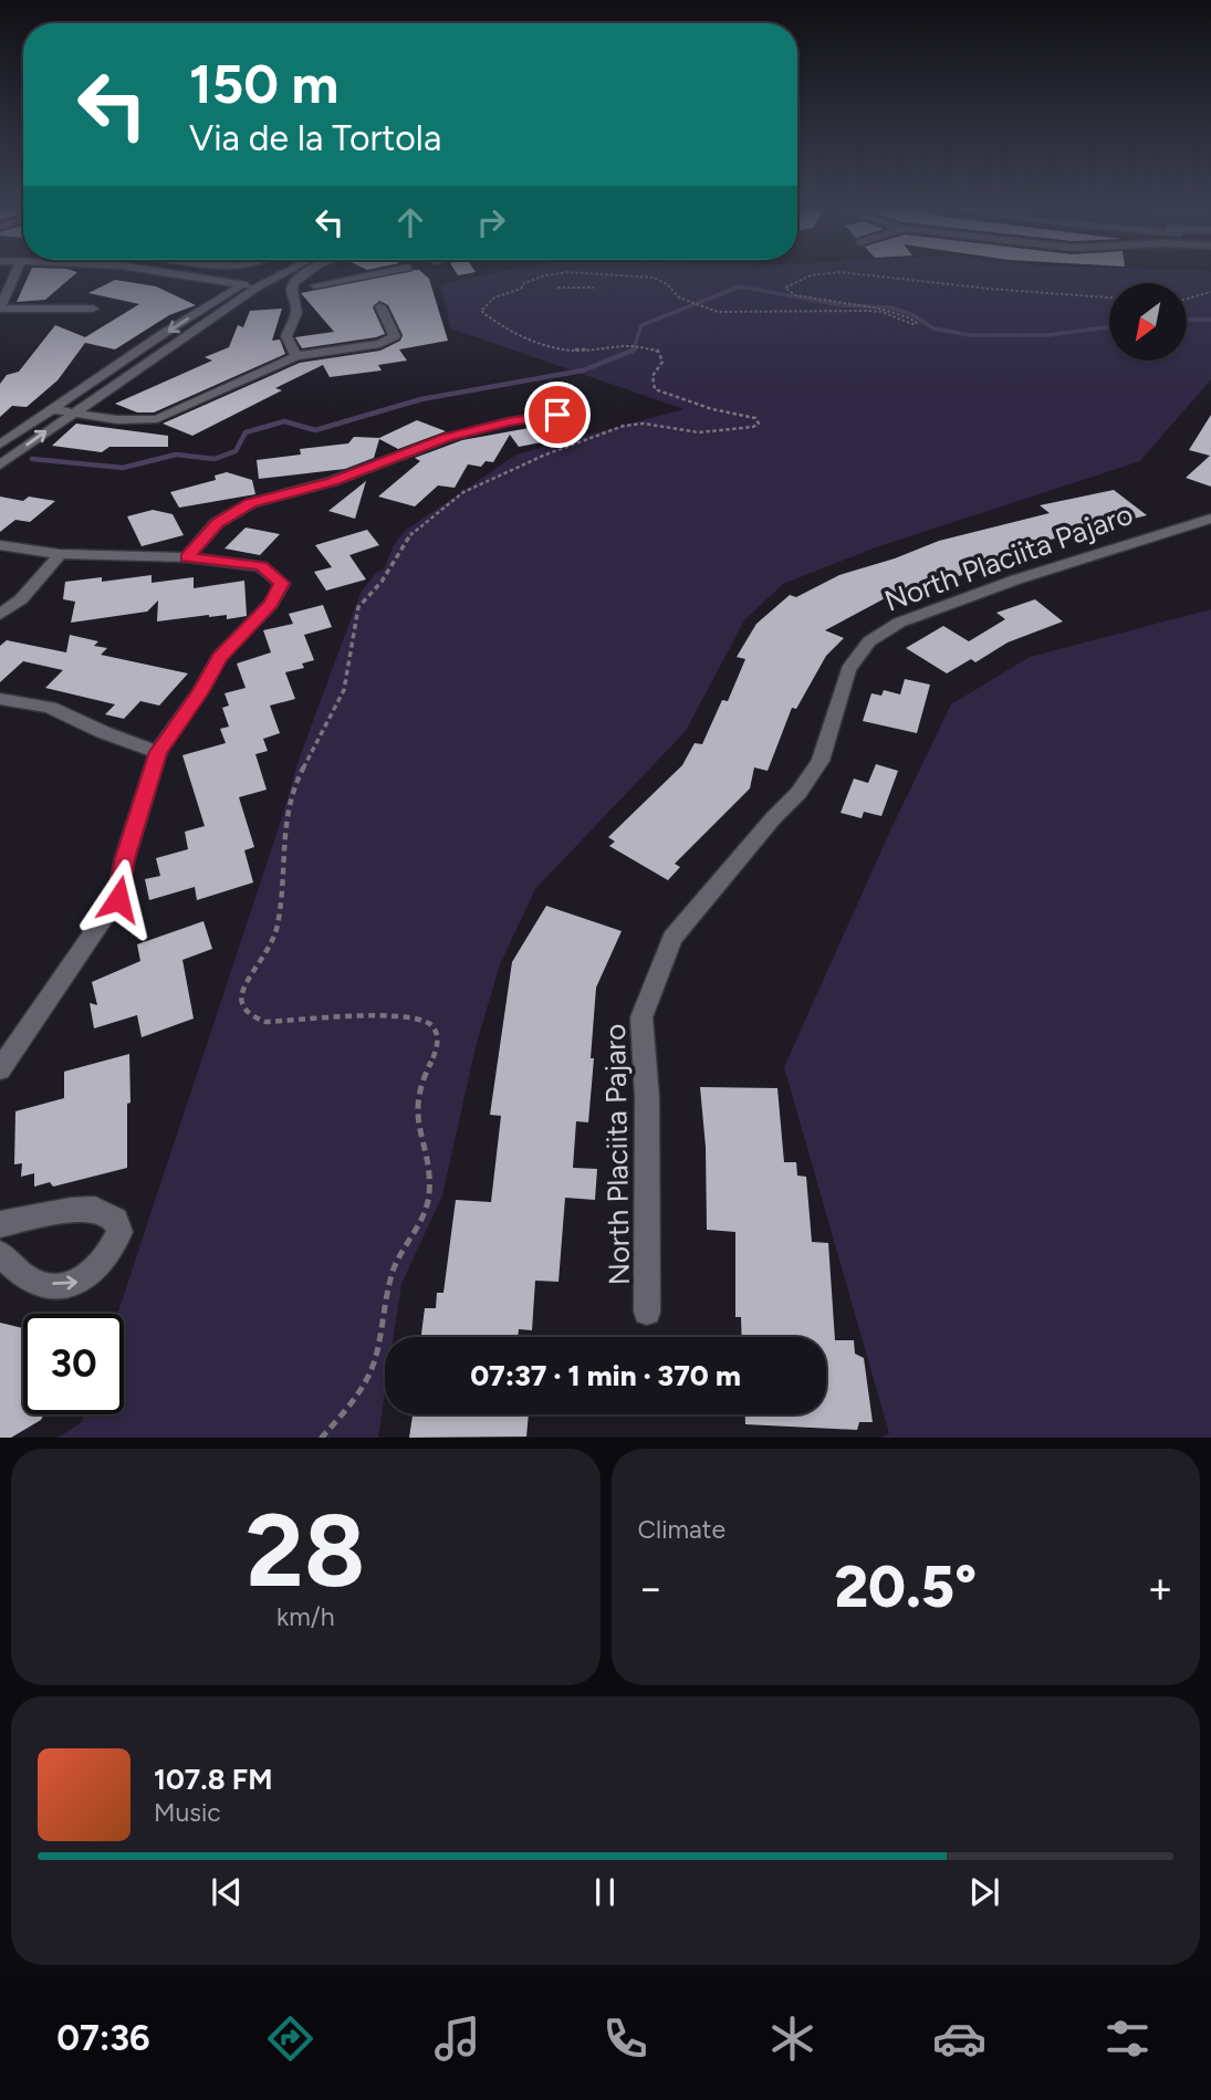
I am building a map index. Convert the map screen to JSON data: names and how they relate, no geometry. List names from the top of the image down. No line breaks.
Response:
{"streets":{"street":["North Placiita Pajaro"]},"north":"bottom left","page":{"turn":["150 m","Via de la Tortola"],"limit":"30","trip":"07:37 · 1 min · 370 m","tile":[["28","km/h"],"Climate"],"heat":["−","20.5°","+"],"song":["107.8 FM","Music"],"tabs":"07:36"}}
